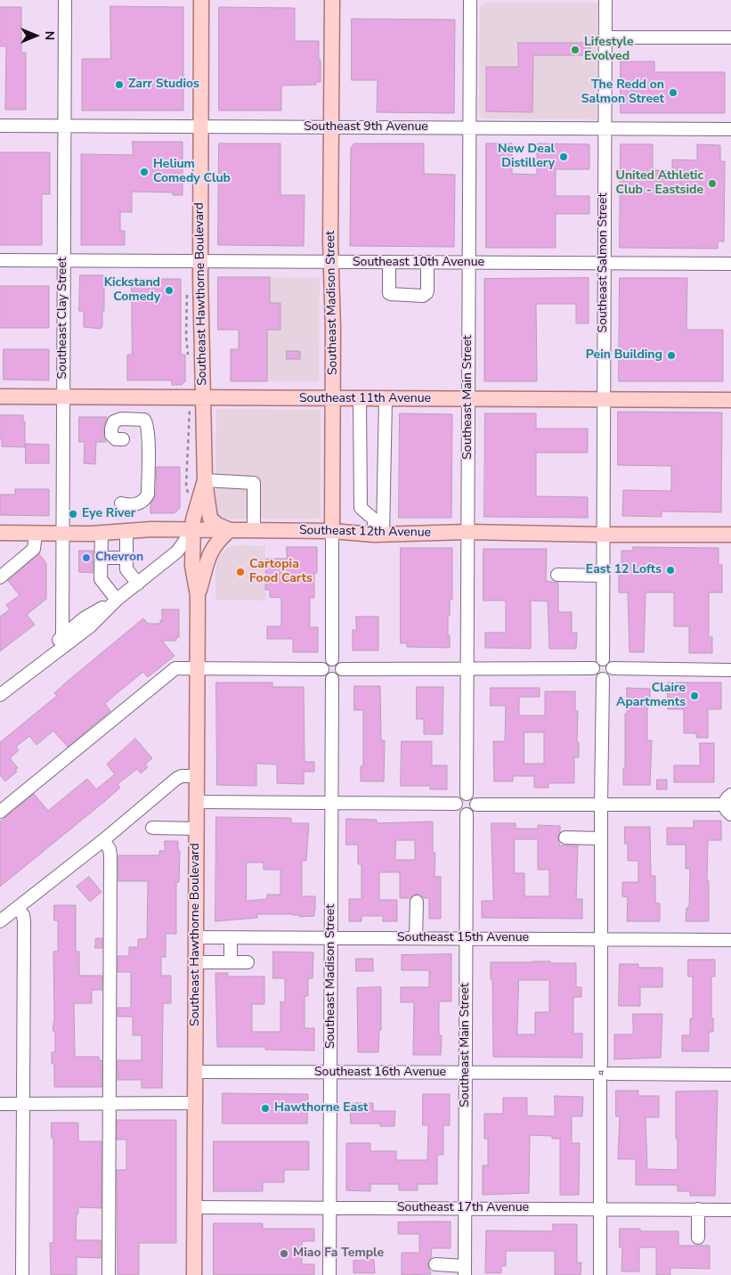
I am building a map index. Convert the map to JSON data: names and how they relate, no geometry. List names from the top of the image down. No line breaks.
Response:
{"streets":{"main road":["Southeast Hawthorne Boulevard","Southeast Madison Street","Southeast 11th Avenue","Southeast 12th Avenue"],"street":["Southeast 9th Avenue","Southeast 10th Avenue","Southeast Salmon Street","Southeast Clay Street","Southeast Main Street","Southeast 15th Avenue","Southeast 16th Avenue","Southeast 17th Avenue"]},"crossings":[["Southeast 9th Avenue","Southeast Salmon Street"],["Southeast 9th Avenue","Southeast Hawthorne Boulevard"],["Southeast 9th Avenue","Southeast Madison Street"],["Southeast 9th Avenue","Southeast Clay Street"],["Southeast 9th Avenue","Southeast Main Street"],["Southeast 10th Avenue","Southeast Salmon Street"],["Southeast 10th Avenue","Southeast Hawthorne Boulevard"],["Southeast 10th Avenue","Southeast Madison Street"],["Southeast 10th Avenue","Southeast Clay Street"],["Southeast 10th Avenue","Southeast Main Street"],["Southeast Salmon Street","Southeast 11th Avenue"],["Southeast Salmon Street","Southeast 12th Avenue"],["Southeast Hawthorne Boulevard","Southeast 11th Avenue"],["Southeast Hawthorne Boulevard","Southeast 12th Avenue"],["Southeast Hawthorne Boulevard","Southeast 15th Avenue"],["Southeast Hawthorne Boulevard","Southeast 16th Avenue"],["Southeast Hawthorne Boulevard","Southeast 17th Avenue"],["Southeast Madison Street","Southeast 11th Avenue"],["Southeast Madison Street","Southeast 12th Avenue"],["Southeast Madison Street","Southeast 15th Avenue"],["Southeast Madison Street","Southeast 16th Avenue"],["Southeast Madison Street","Southeast 17th Avenue"],["Southeast Clay Street","Southeast 11th Avenue"],["Southeast Clay Street","Southeast 12th Avenue"],["Southeast Main Street","Southeast 11th Avenue"],["Southeast Main Street","Southeast 12th Avenue"],["Southeast Main Street","Southeast 15th Avenue"],["Southeast Main Street","Southeast 16th Avenue"],["Southeast Main Street","Southeast 17th Avenue"]],"places":["Lifestyle Evolved","Zarr Studios","The Redd on Salmon Street","New Deal Distillery","Helium Comedy Club","United Athletic Club - Eastside","Kickstand Comedy","Pein Building","Eye River","Chevron","East 12 Lofts","Cartopia Food Carts","Claire Apartments","Hawthorne East","Miao Fa Temple"],"north":"right"}
